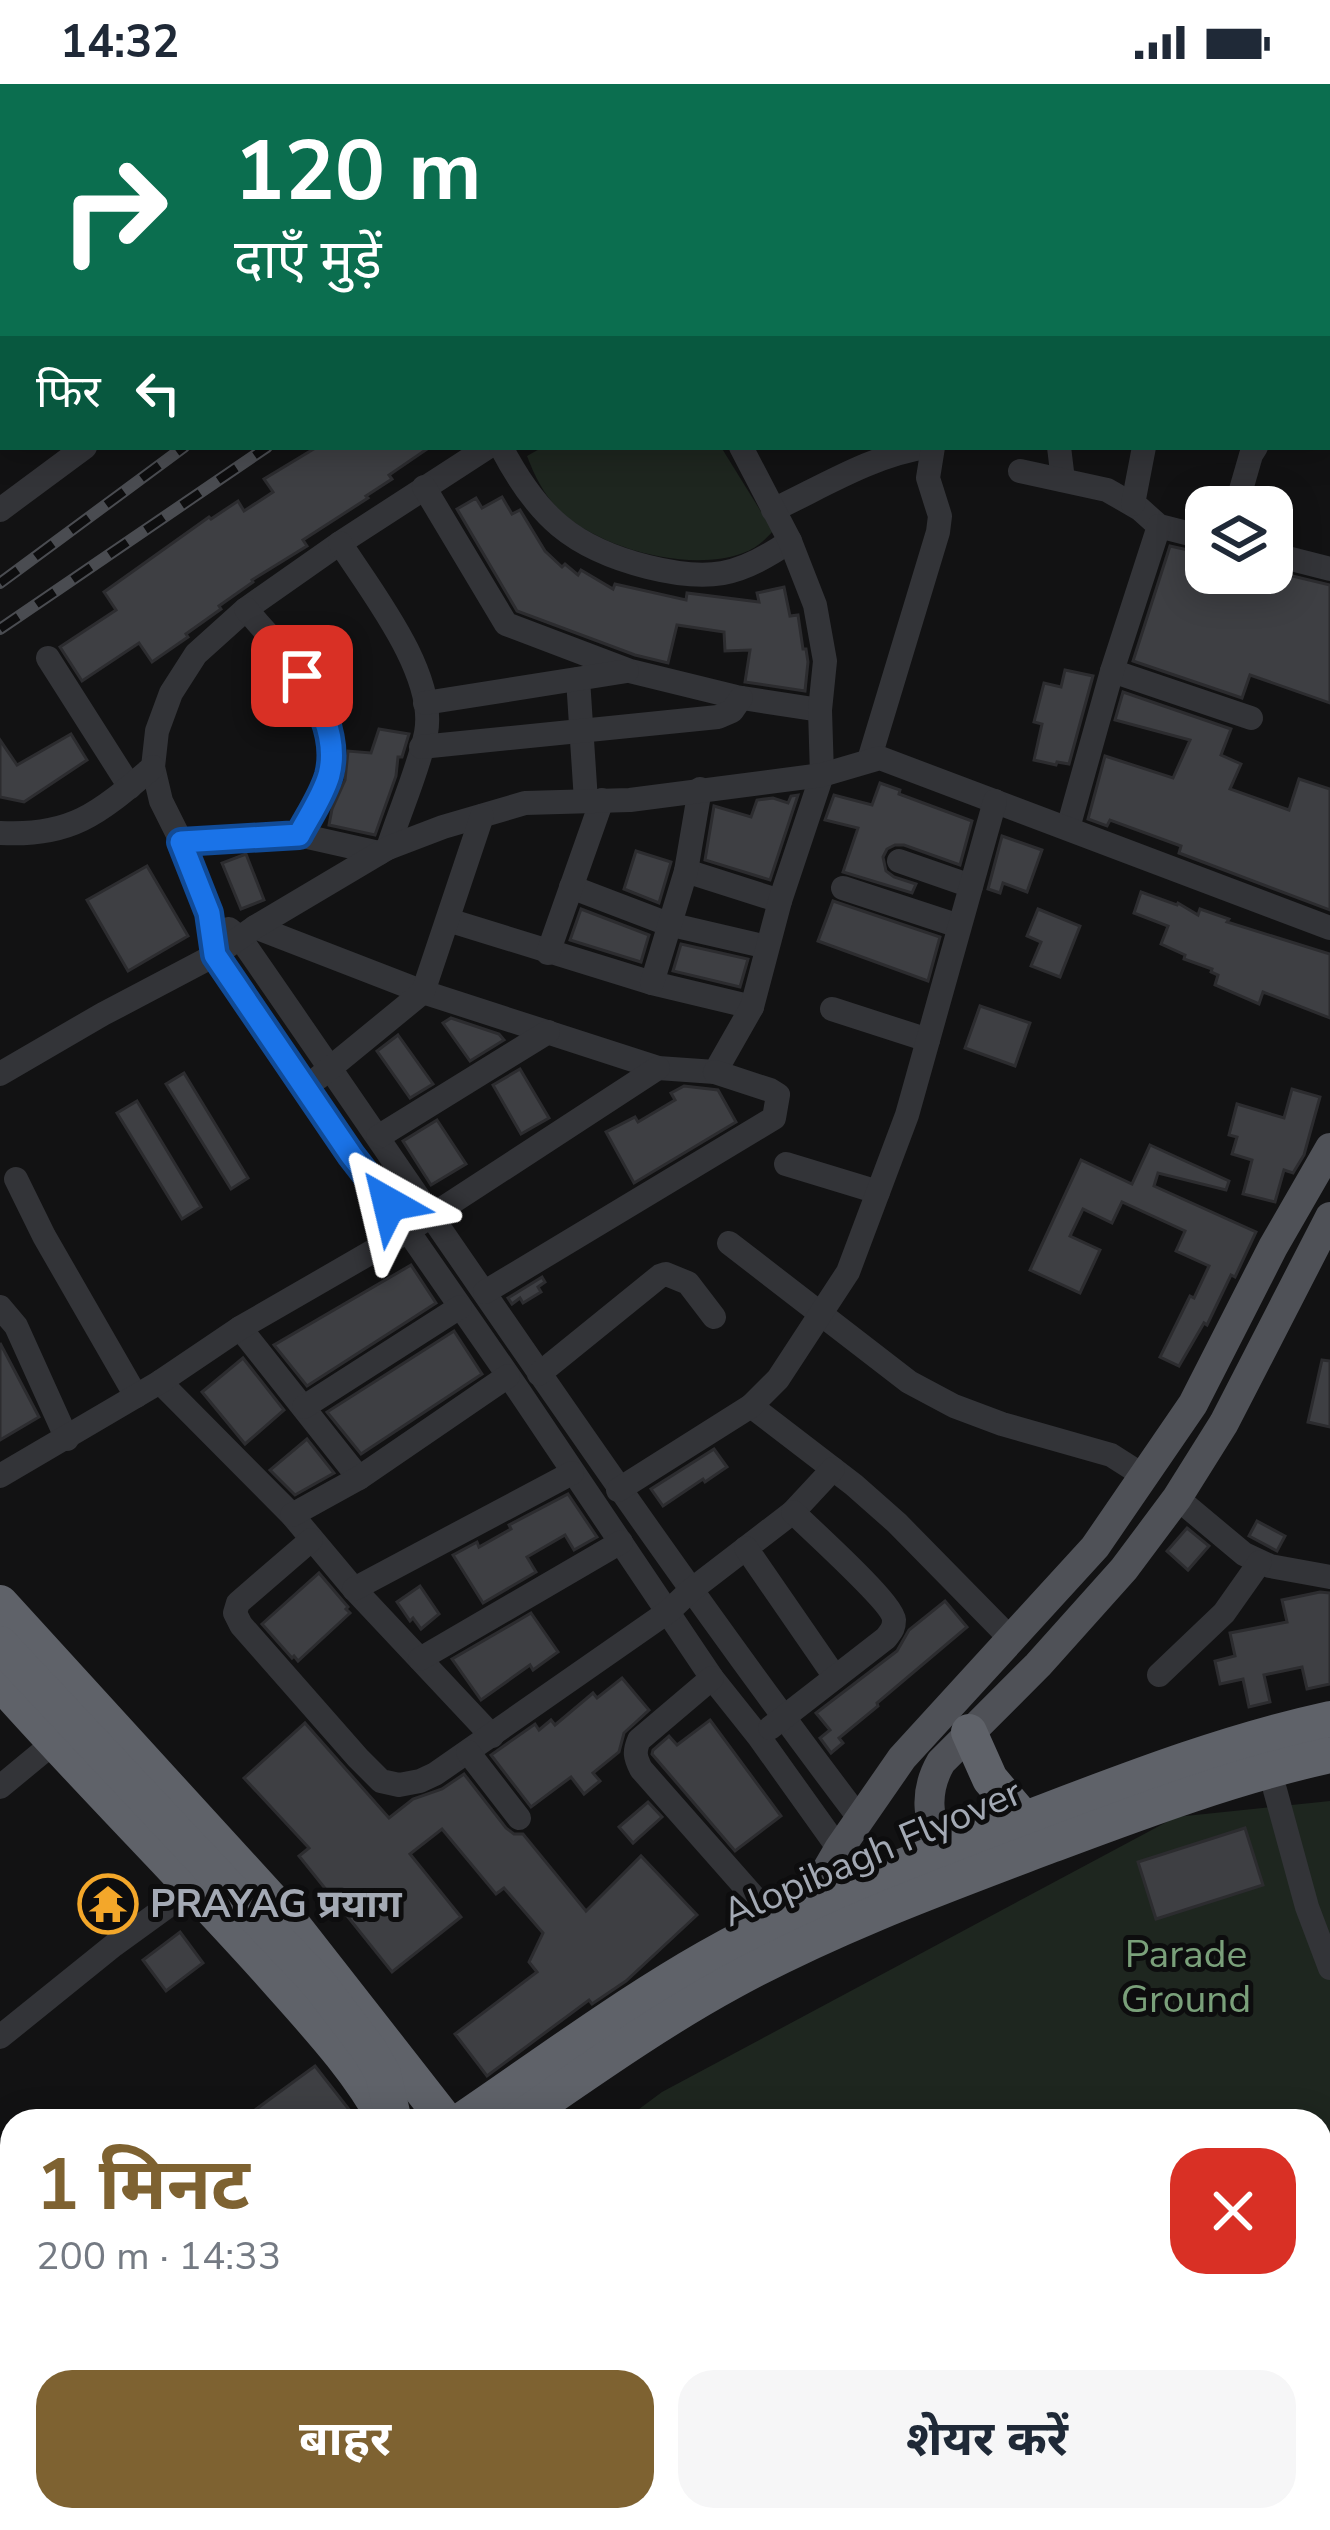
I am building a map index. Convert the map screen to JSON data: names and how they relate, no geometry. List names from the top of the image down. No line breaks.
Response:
{"streets":{"highway":["Alopibagh Flyover"]},"parks":["Parade Ground"],"places":{"temple":["PRAYAG प्रयाग"]},"page":{"status":"14:32","turn":["120 m","दाएँ मुड़ें"],"then":"फिर","heading":["1 मिनट","200 m · 14:33"],"buttons":["बाहर","शेयर करें"]}}
